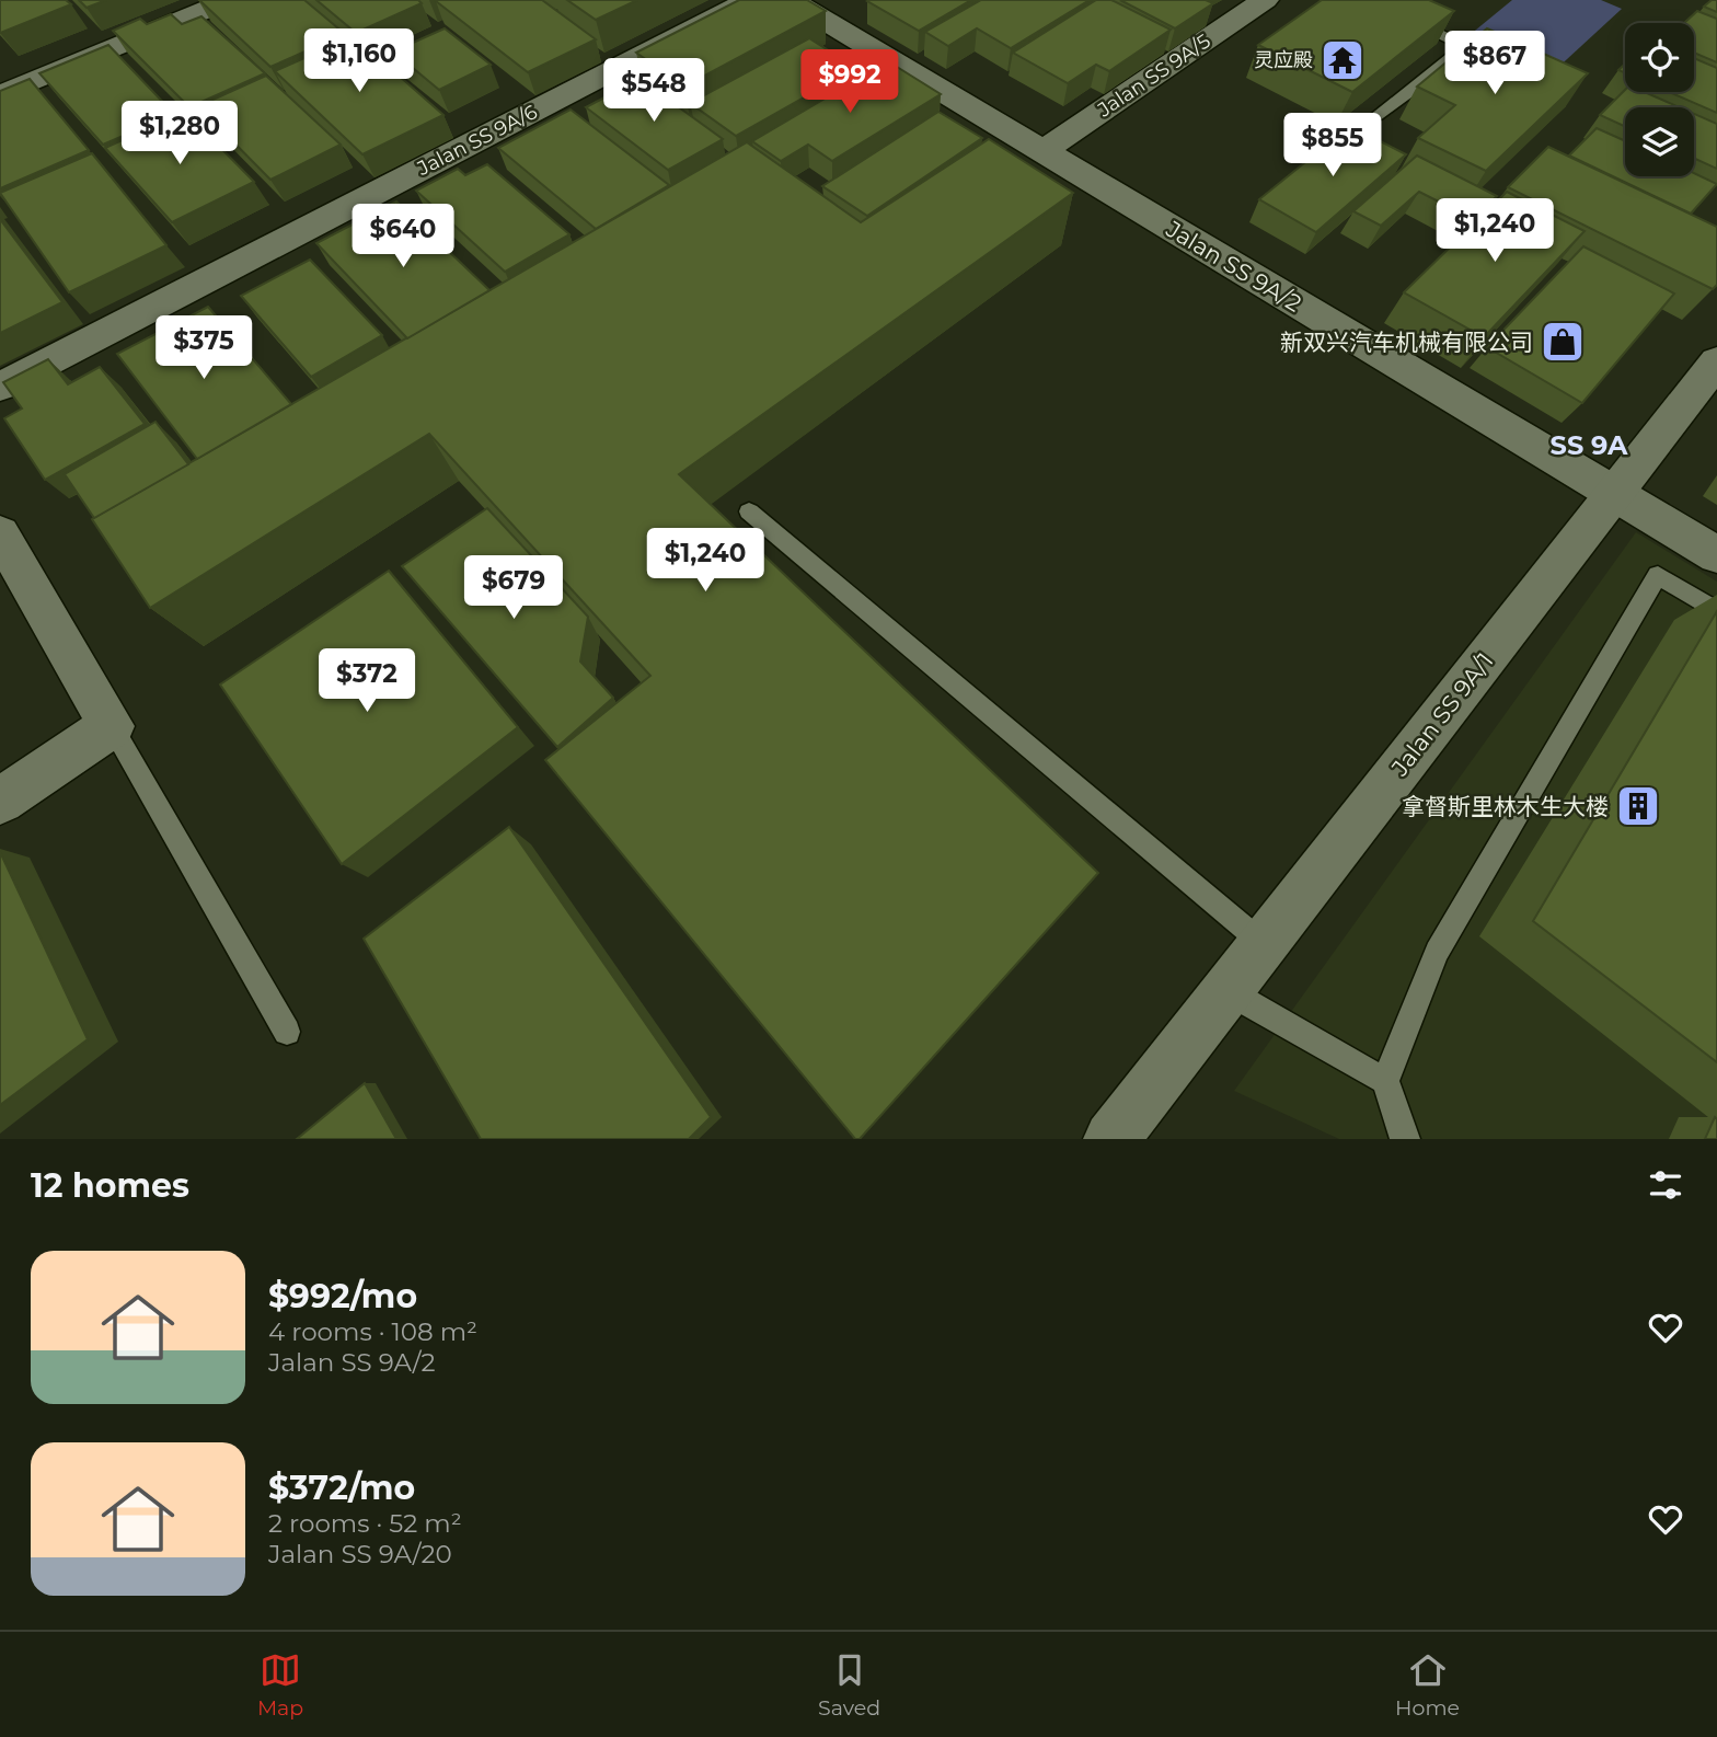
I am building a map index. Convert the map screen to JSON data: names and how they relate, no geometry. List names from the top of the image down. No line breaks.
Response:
{"streets":{"street":["Jalan SS 9A/5","Jalan SS 9A/6","Jalan SS 9A/2","Jalan SS 9A/1"]},"crossings":[["Jalan SS 9A/5","Jalan SS 9A/2"],["Jalan SS 9A/2","Jalan SS 9A/1"]],"districts":["SS 9A"],"places":{"temple":["灵应殿"],"shop":["新双兴汽车机械有限公司"],"building":["拿督斯里林木生大楼"]},"page":{"price":["$1,160","$867","$992","$548","$1,280","$855","$1,240","$640","$375","$1,240","$679","$372"],"heading":"12 homes","list":[{"name":"$992/mo","note":"4 rooms · 108 m² · Jalan SS 9A/2"},{"name":"$372/mo","note":"2 rooms · 52 m² · Jalan SS 9A/20"}],"tabs":["Map","Saved","Home"]}}
